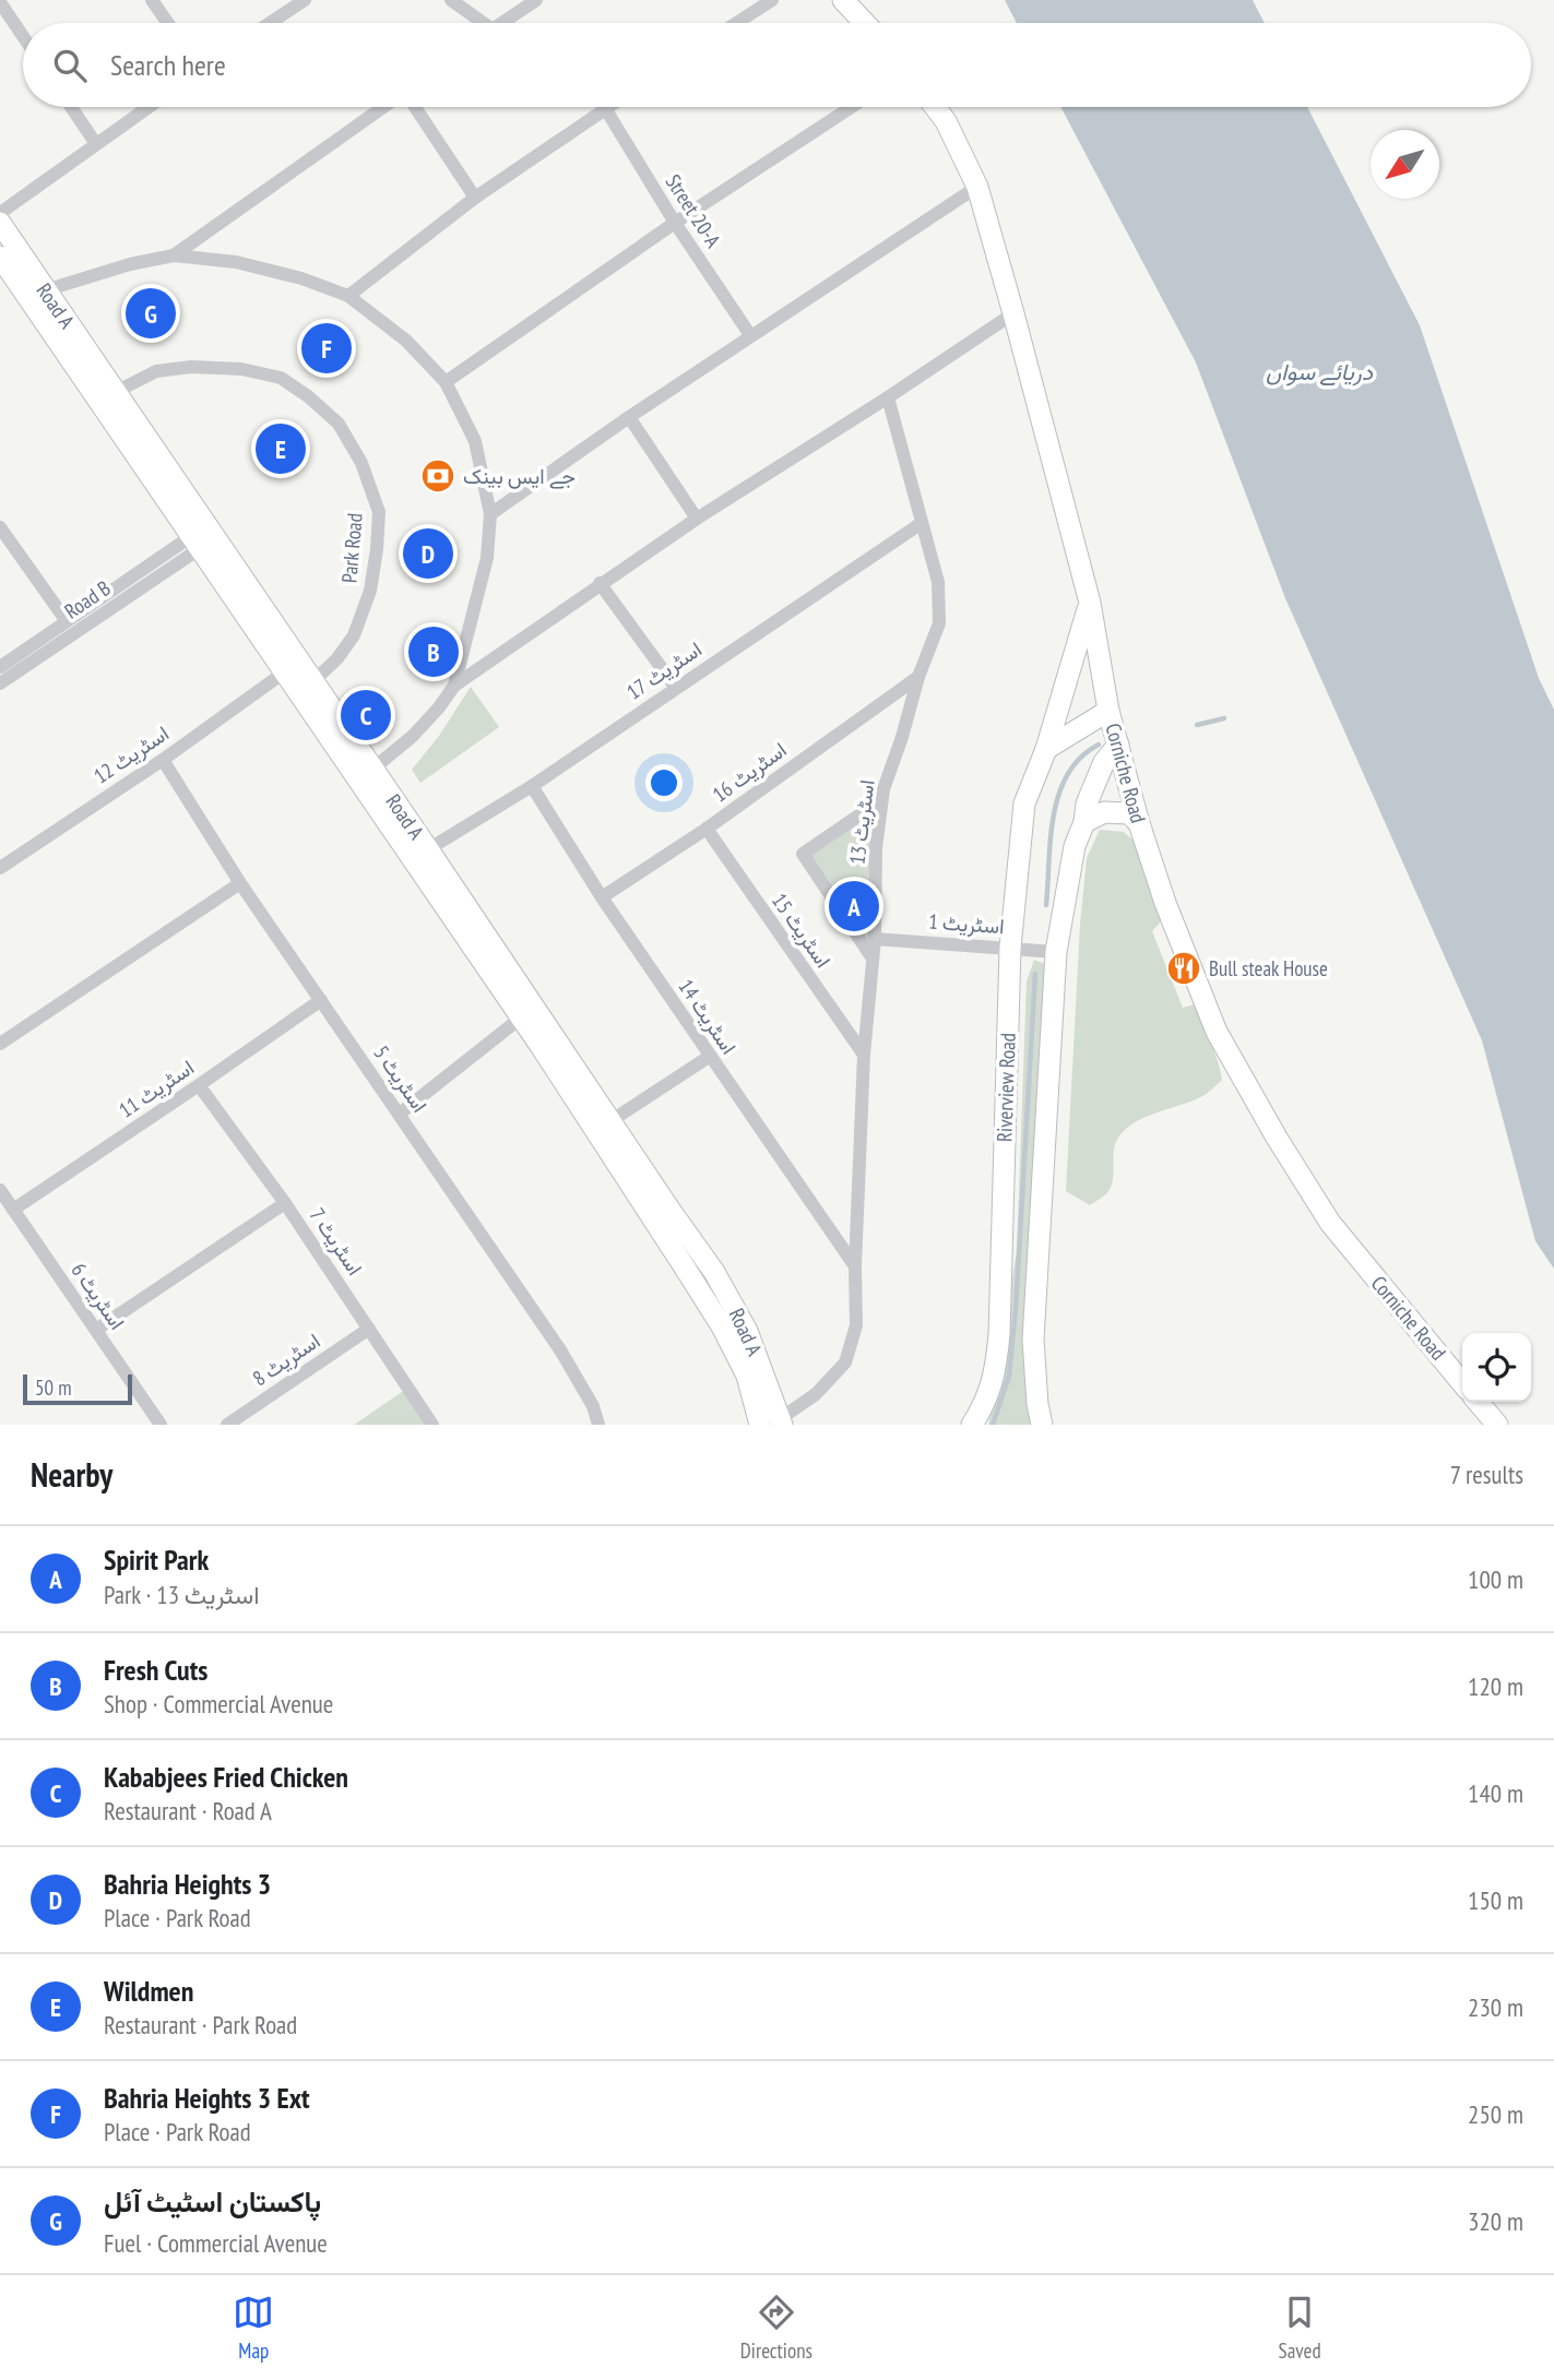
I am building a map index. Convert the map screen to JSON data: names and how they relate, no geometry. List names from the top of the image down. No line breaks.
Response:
{"streets":{"street":["Street 20-A","Road A","Park Road","Road B","اسٹریٹ 17","اسٹریٹ 12","اسٹریٹ 16","Corniche Road","اسٹریٹ 13","اسٹریٹ 1","اسٹریٹ 15","اسٹریٹ 14","اسٹریٹ 5","Riverview Road","اسٹریٹ 11","اسٹریٹ 7","اسٹریٹ 6","اسٹریٹ 8"]},"crossings":[["Road A","Park Road"],["Road A","Road B"],["Road A","اسٹریٹ 17"],["Road A","اسٹریٹ 12"],["Road A","اسٹریٹ 13"],["اسٹریٹ 17","اسٹریٹ 13"],["اسٹریٹ 17","اسٹریٹ 14"],["اسٹریٹ 12","اسٹریٹ 5"],["اسٹریٹ 16","اسٹریٹ 13"],["اسٹریٹ 16","اسٹریٹ 15"],["اسٹریٹ 16","اسٹریٹ 14"],["Corniche Road","Riverview Road"],["اسٹریٹ 13","اسٹریٹ 1"],["اسٹریٹ 13","اسٹریٹ 15"],["اسٹریٹ 13","اسٹریٹ 14"],["اسٹریٹ 1","Riverview Road"],["اسٹریٹ 5","اسٹریٹ 11"],["اسٹریٹ 11","اسٹریٹ 7"],["اسٹریٹ 11","اسٹریٹ 6"],["اسٹریٹ 7","اسٹریٹ 8"]],"water":["دریائے سواں"],"places":{"bank":["جے ایس بینک"],"restaurant":["Bull steak House"]},"scale_bar":"50 m","north":"bottom left","page":{"search":"Search here","pins":["G","F","E","D","B","C","A"],"scale":"50 m","heading":["Nearby","7 results"],"list":[{"mark":"A","name":"Spirit Park","note":"Park · اسٹریٹ 13","value":"100 m"},{"mark":"B","name":"Fresh Cuts","note":"Shop · Commercial Avenue","value":"120 m"},{"mark":"C","name":"Kababjees Fried Chicken","note":"Restaurant · Road A","value":"140 m"},{"mark":"D","name":"Bahria Heights 3","note":"Place · Park Road","value":"150 m"},{"mark":"E","name":"Wildmen","note":"Restaurant · Park Road","value":"230 m"},{"mark":"F","name":"Bahria Heights 3 Ext","note":"Place · Park Road","value":"250 m"},{"mark":"G","name":"پاکستان اسٹیٹ آئل","note":"Fuel · Commercial Avenue","value":"320 m"}],"nav":["Map","Directions","Saved"]}}
